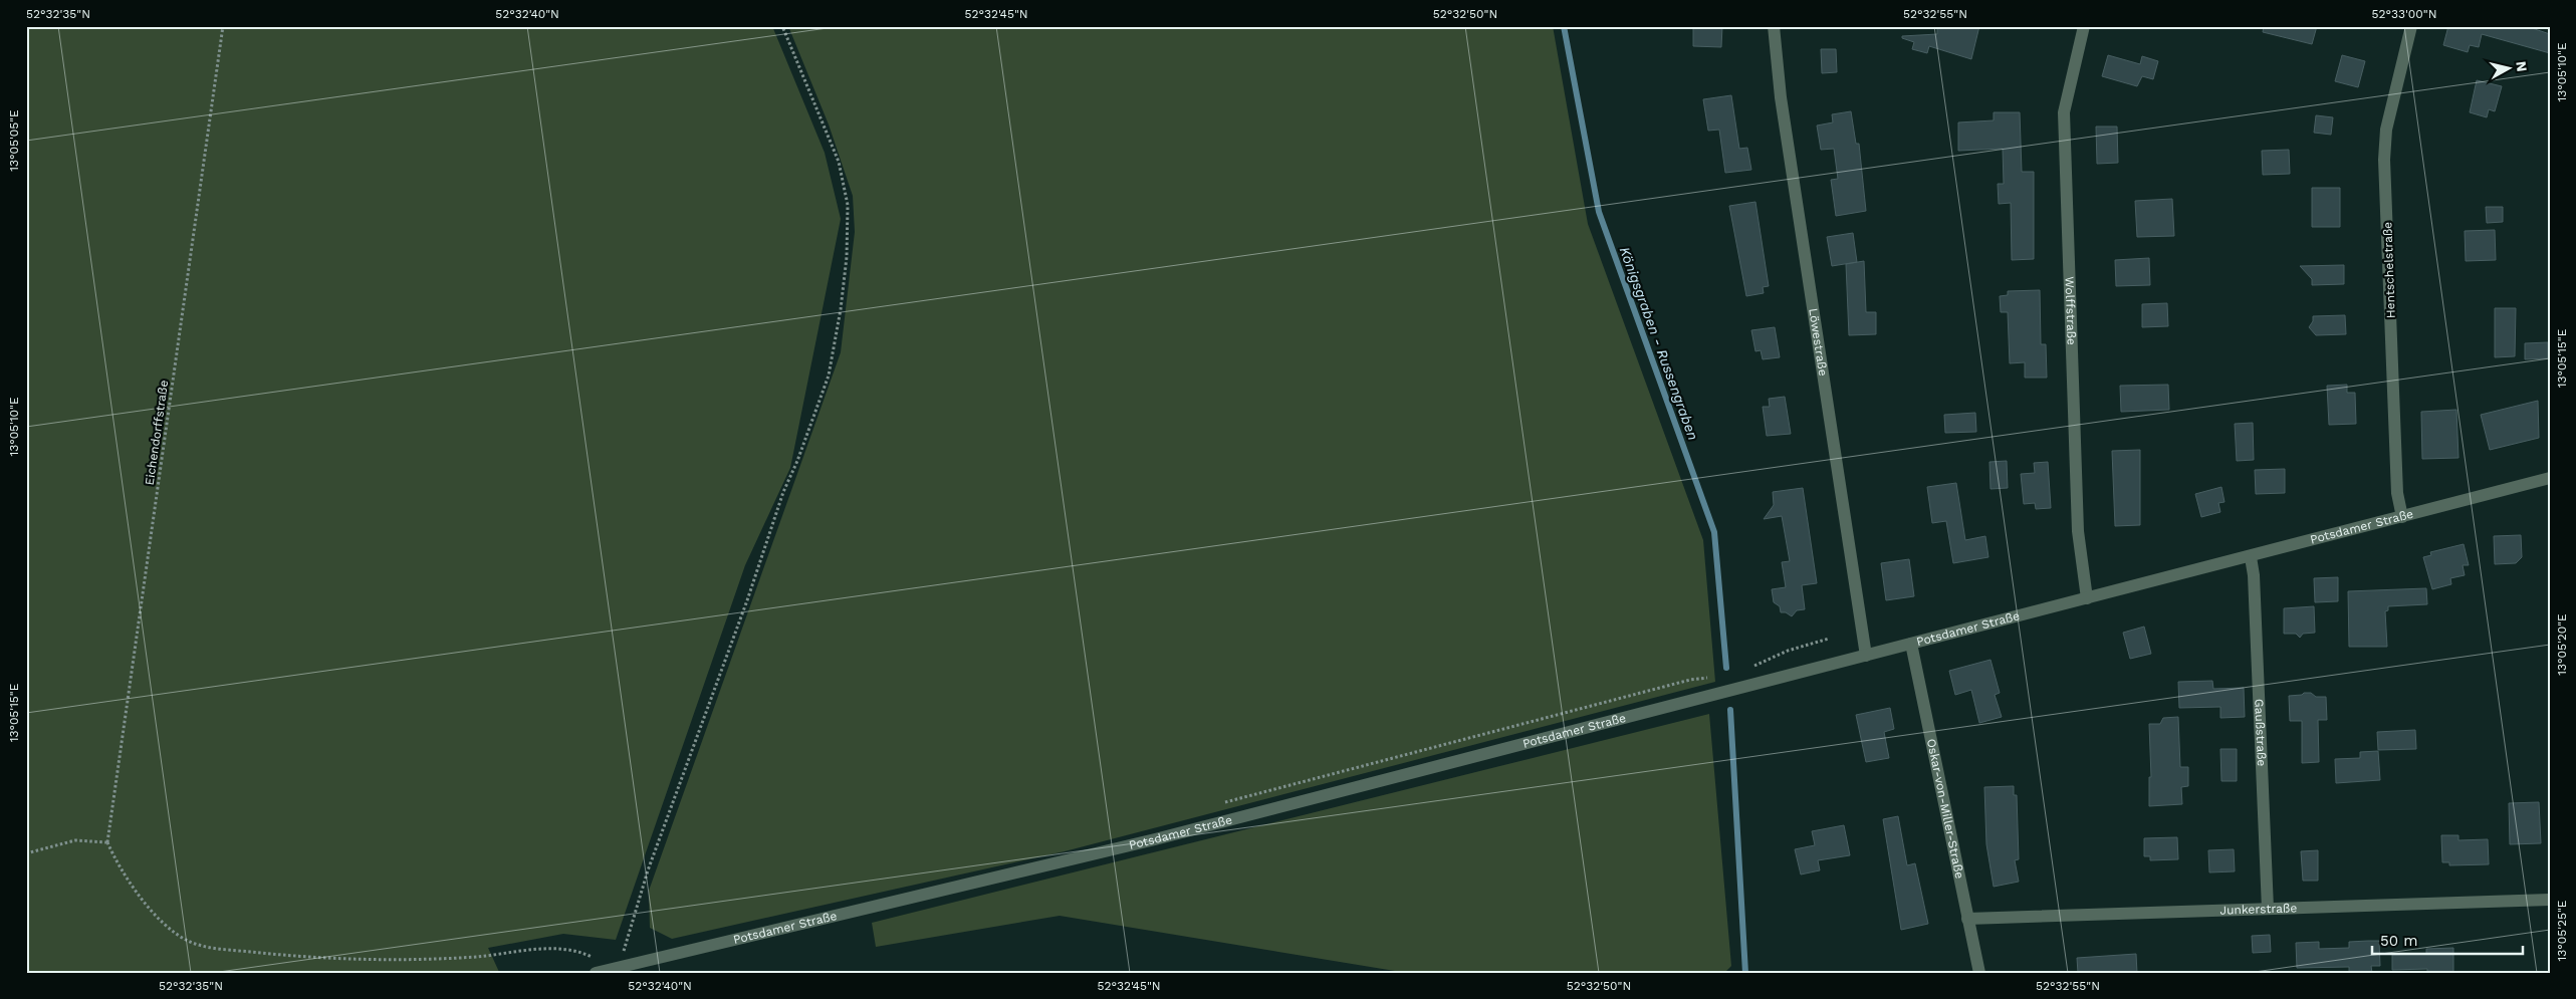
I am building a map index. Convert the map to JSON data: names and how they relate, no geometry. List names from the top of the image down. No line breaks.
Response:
{"streets":{"street":["Hentschelstraße","Wolffstraße","Löwestraße","Potsdamer Straße","Gaußstraße","Oskar-von-Miller-Straße","Junkerstraße"],"path":["Eichendorffstraße"]},"crossings":[["Hentschelstraße","Potsdamer Straße"],["Wolffstraße","Potsdamer Straße"],["Löwestraße","Potsdamer Straße"],["Potsdamer Straße","Gaußstraße"],["Potsdamer Straße","Oskar-von-Miller-Straße"],["Gaußstraße","Junkerstraße"],["Oskar-von-Miller-Straße","Junkerstraße"]],"water":["Königsgraben - Russengraben"],"scale_bar":"50 m","north":"right","coordinates":["52°32'35\"N","52°32'40\"N","52°32'45\"N","52°32'50\"N","52°32'55\"N","52°33'00\"N","13°05'10\"E","13°05'05\"E","13°05'15\"E","13°05'20\"E","13°05'25\"E"]}
